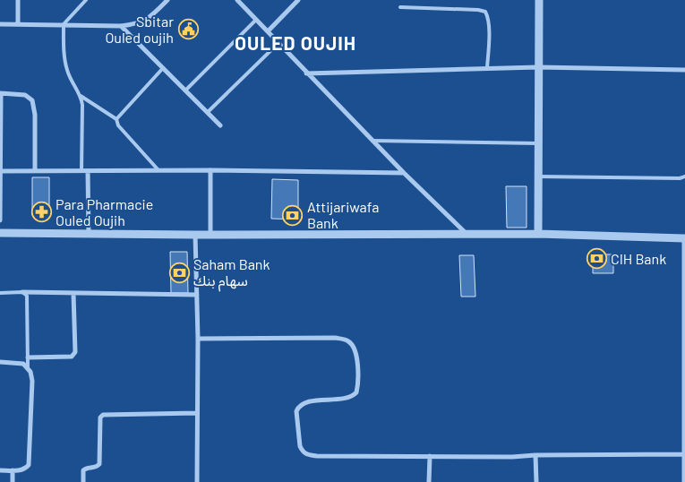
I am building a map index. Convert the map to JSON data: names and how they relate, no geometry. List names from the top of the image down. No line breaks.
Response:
{"districts":["OULED OUJIH"],"places":{"public building":["Sbitar Ouled oujih"],"pharmacy":["Para Pharmacie Ouled Oujih"],"bank":["Attijariwafa Bank","CIH Bank","Saham Bank سهام بنك"]}}
